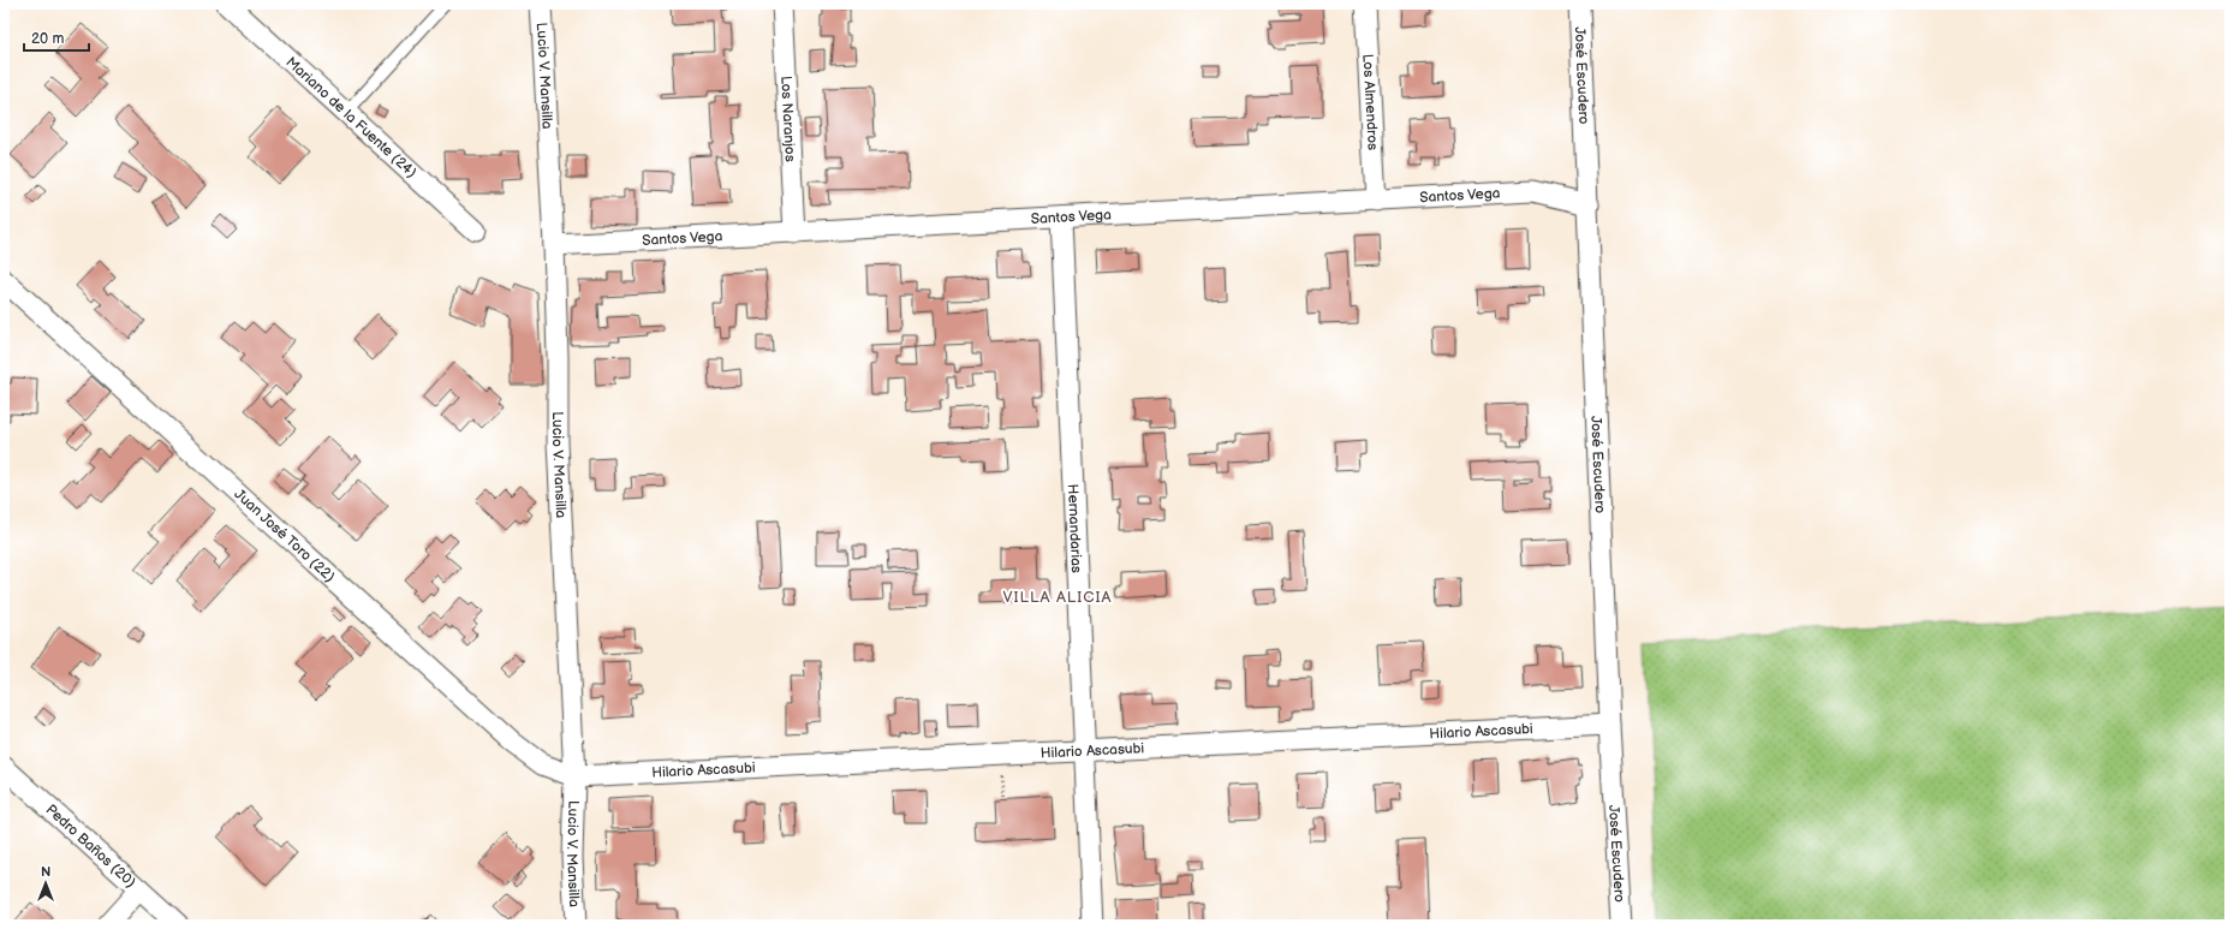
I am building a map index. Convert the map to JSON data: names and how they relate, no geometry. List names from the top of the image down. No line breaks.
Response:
{"streets":{"street":["Lucio V. Mansilla","José Escudero","Los Almendros","Mariano de la Fuente (24)","Los Naranjos","Santos Vega","Hernandarias","Juan José Toro (22)","Hilario Ascasubi","Pedro Baños (20)"]},"crossings":[["Lucio V. Mansilla","Santos Vega"],["Lucio V. Mansilla","Juan José Toro (22)"],["Lucio V. Mansilla","Hilario Ascasubi"],["José Escudero","Santos Vega"],["José Escudero","Hilario Ascasubi"],["Los Almendros","Santos Vega"],["Los Naranjos","Santos Vega"],["Santos Vega","Hernandarias"],["Hernandarias","Hilario Ascasubi"],["Juan José Toro (22)","Hilario Ascasubi"]],"districts":["VILLA ALICIA"],"scale_bar":"20 m","north":"top"}
